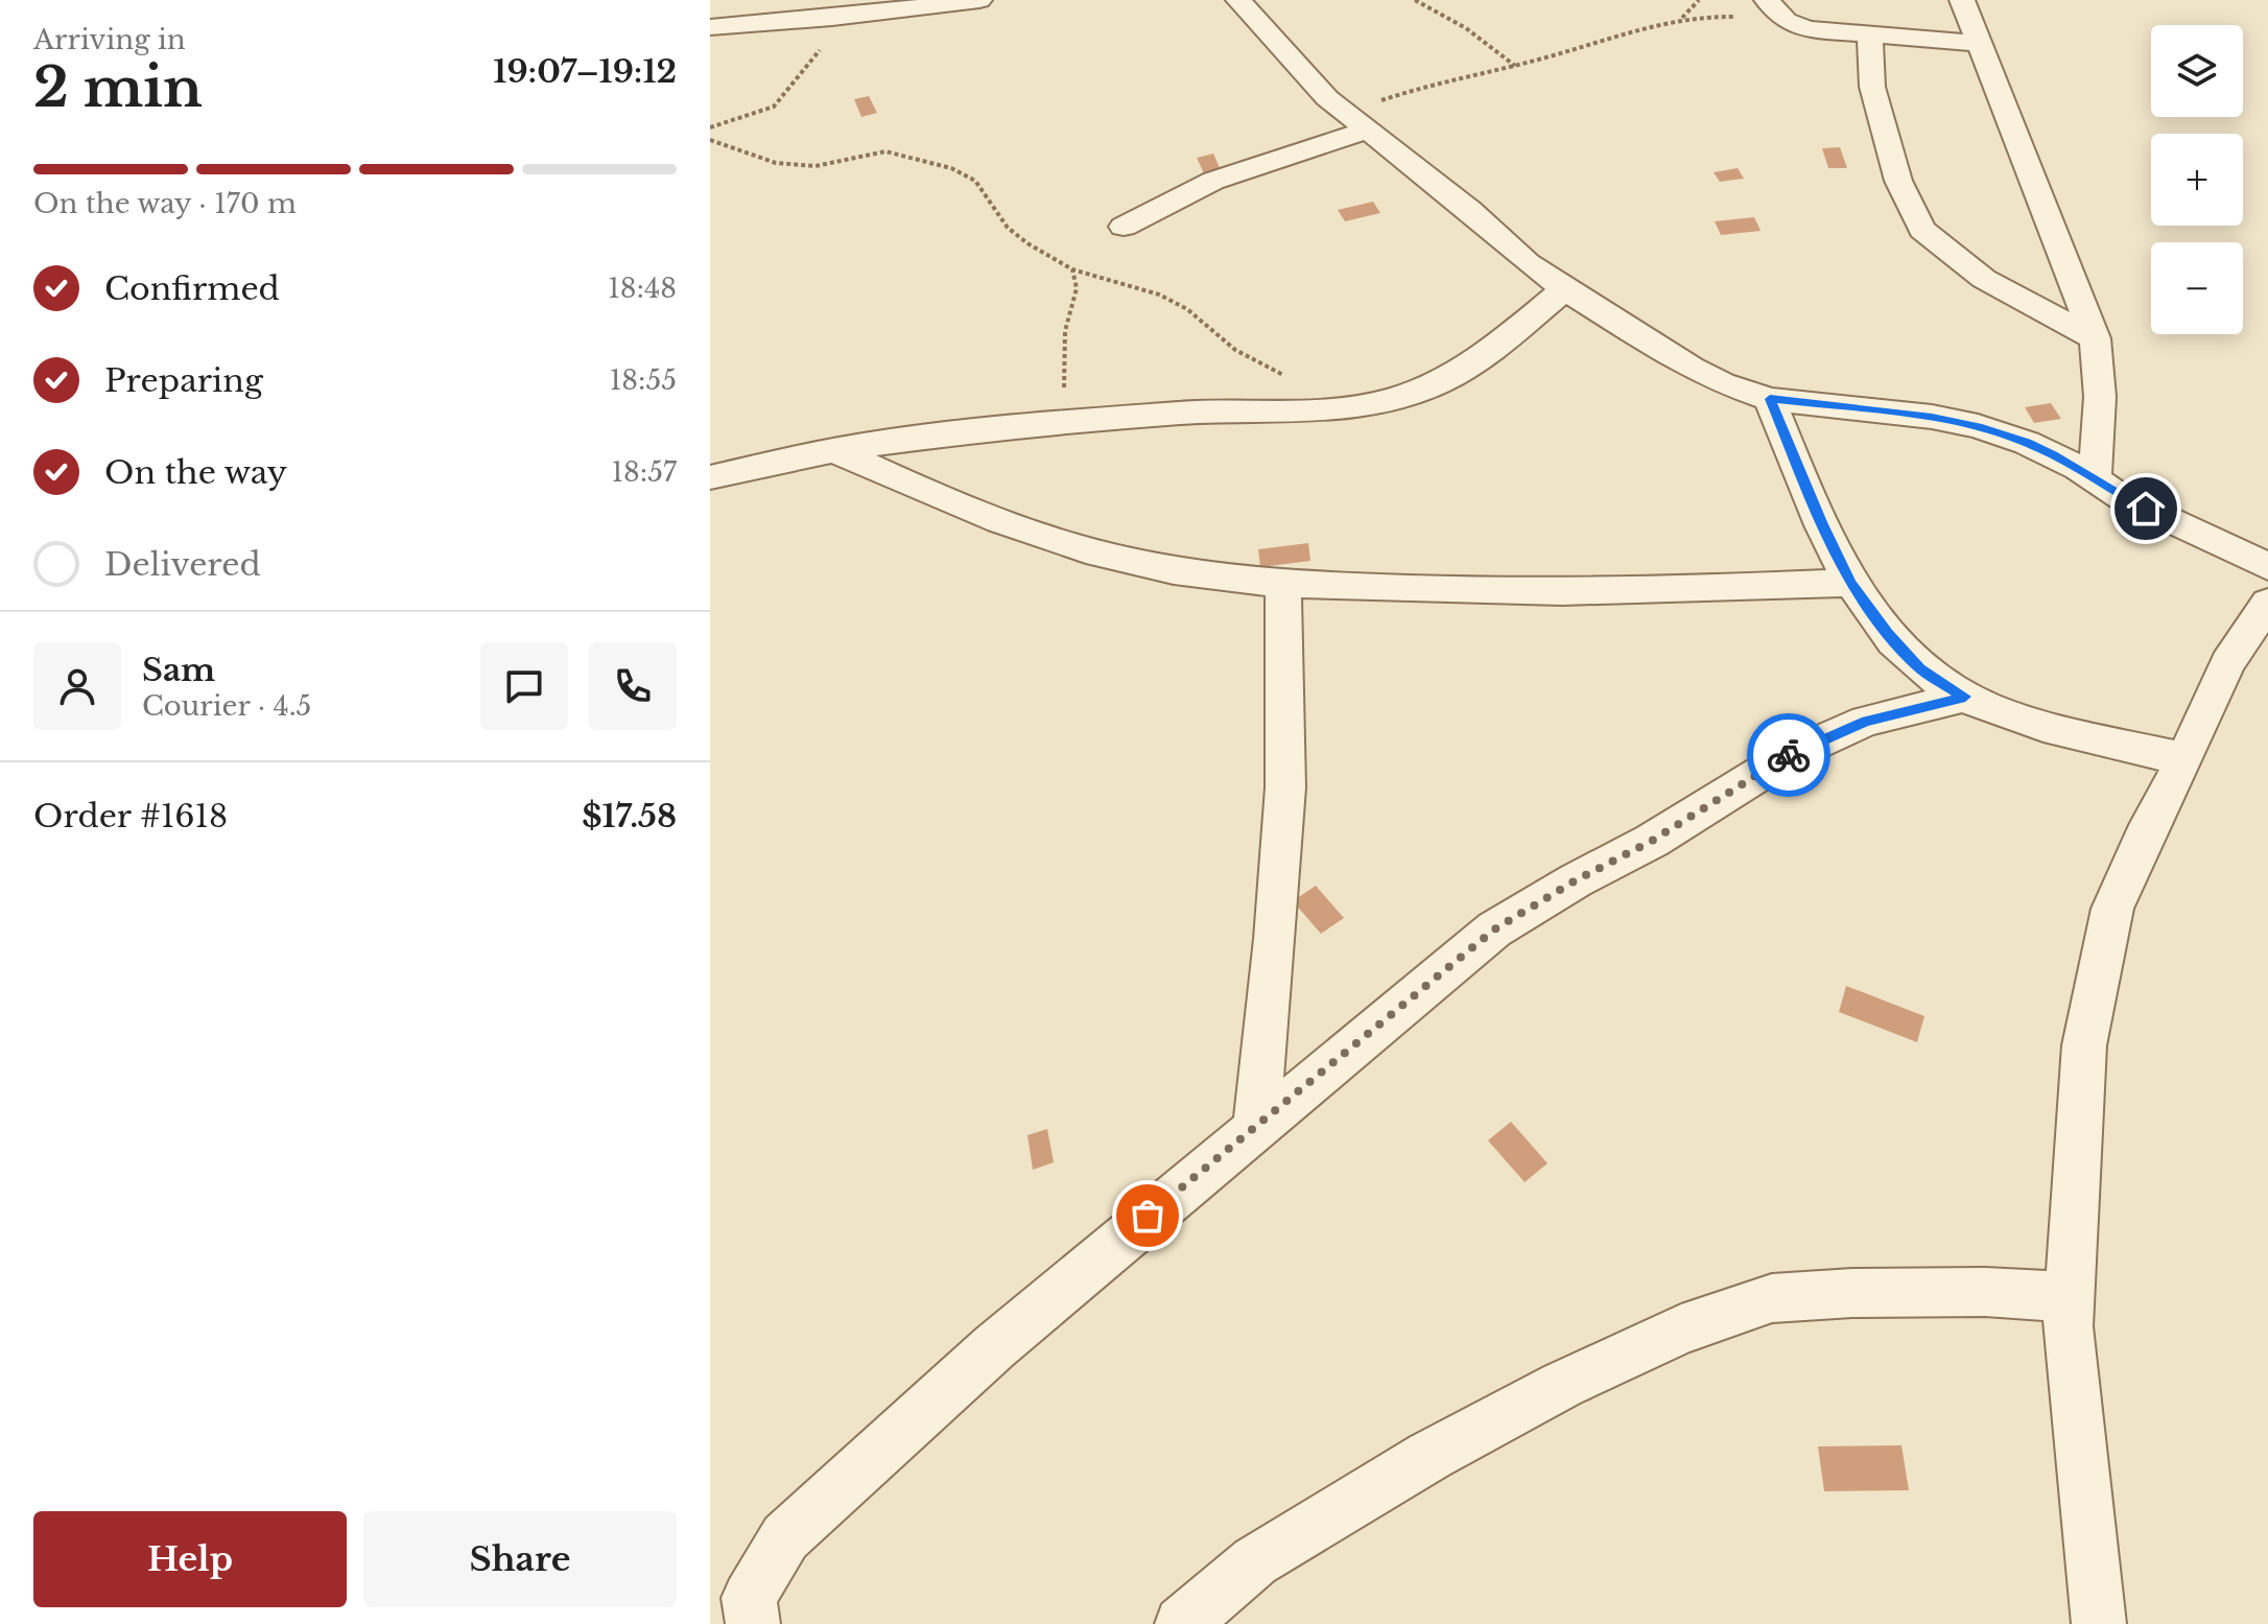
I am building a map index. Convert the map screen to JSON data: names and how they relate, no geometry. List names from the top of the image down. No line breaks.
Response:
{"page":{"heading":["2 min","Arriving in","19:07–19:12"],"panel":["Sam","Courier · 4.5","Order #1618","$17.58"],"map_buttons":["+","−"],"bar":"On the way · 170 m","list":[["Confirmed","18:48"],["Preparing","18:55"],["On the way","18:57"],"Delivered"],"buttons":["Help","Share"]}}
